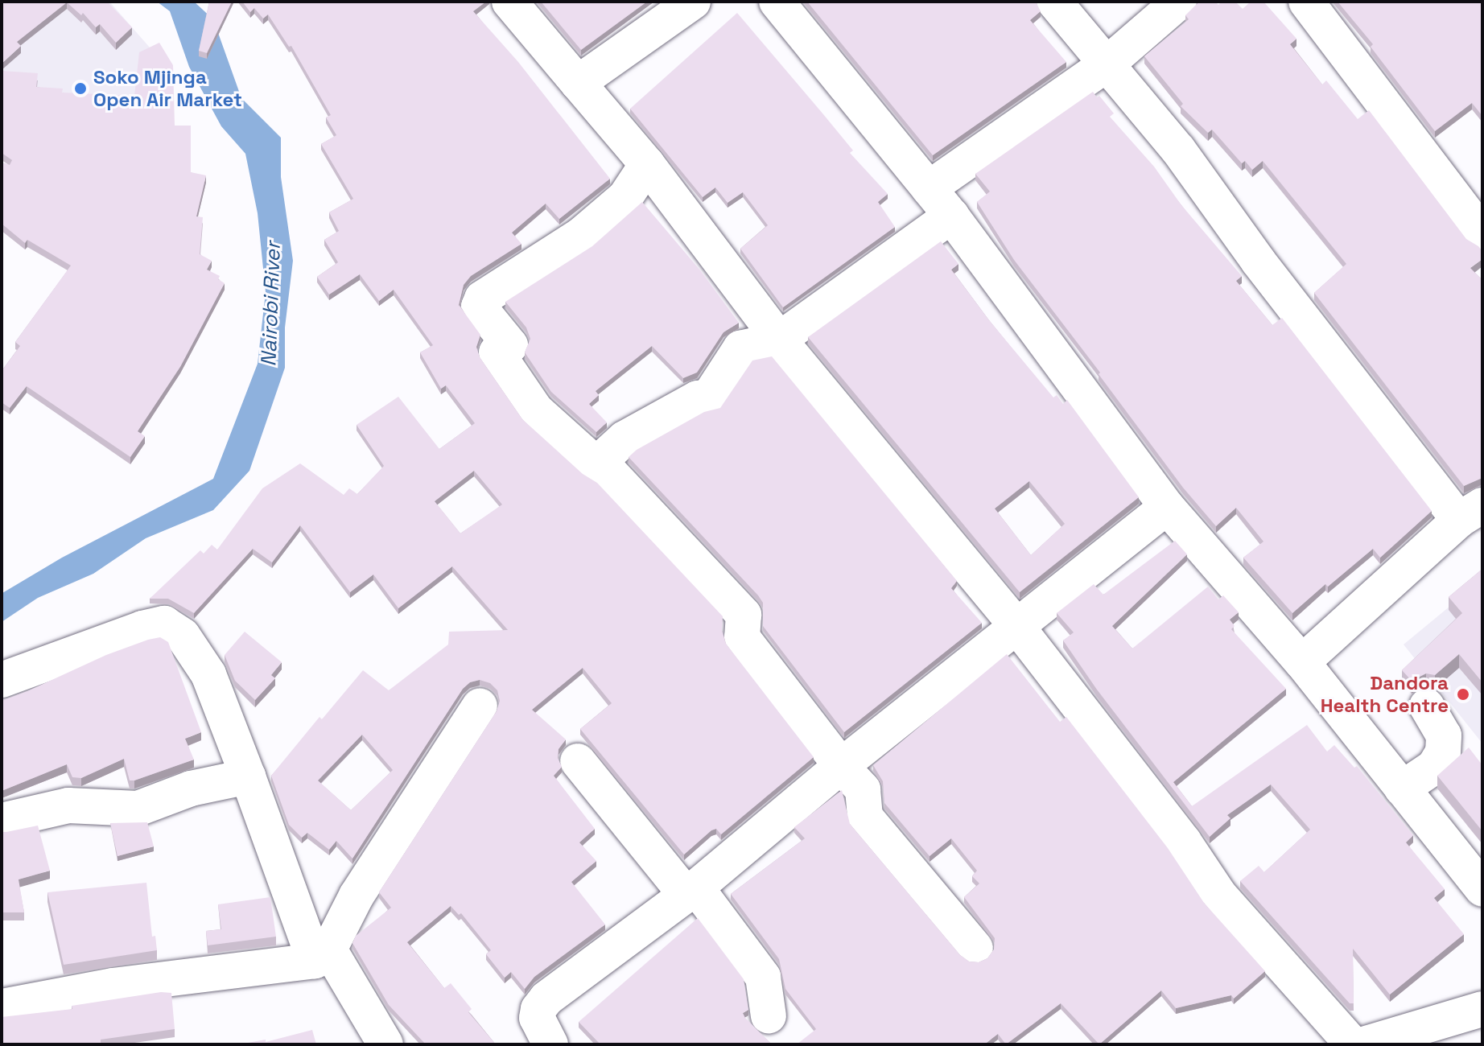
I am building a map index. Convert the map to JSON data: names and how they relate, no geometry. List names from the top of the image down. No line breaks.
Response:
{"water":["Nairobi River"],"places":["Soko Mjinga Open Air Market","Dandora Health Centre"]}
